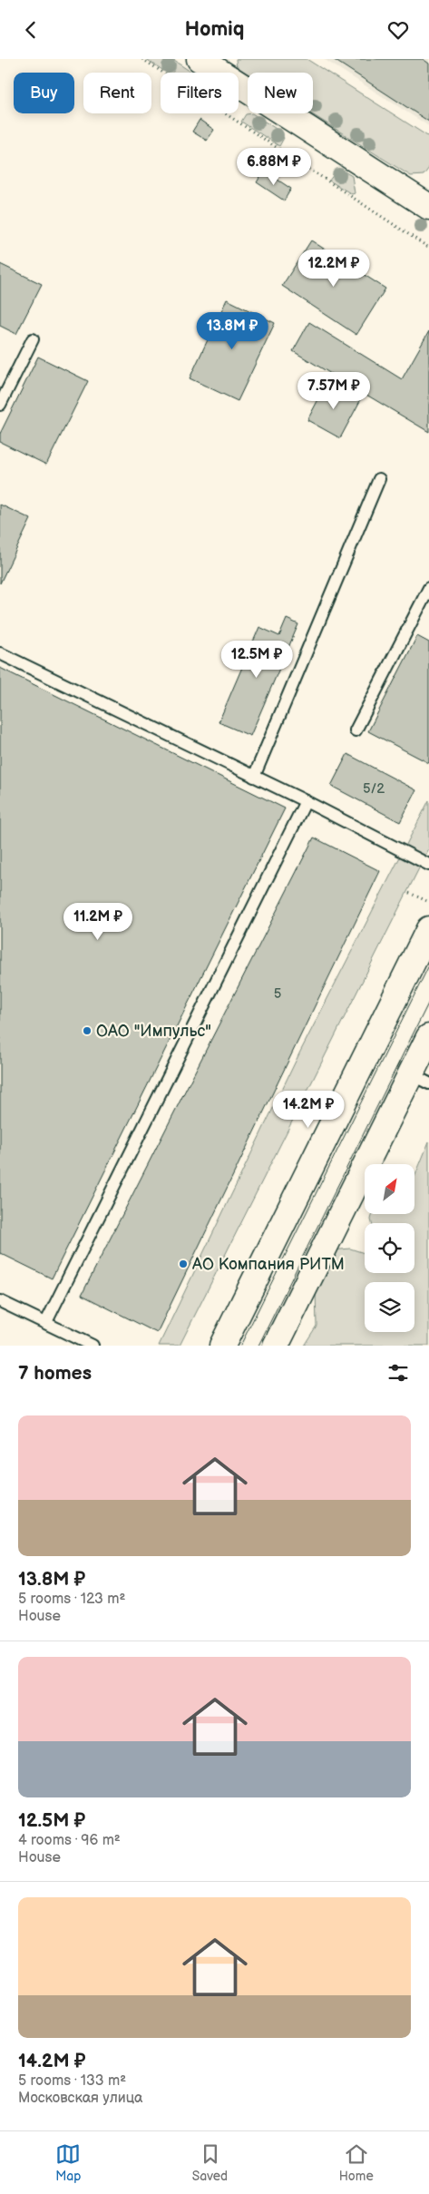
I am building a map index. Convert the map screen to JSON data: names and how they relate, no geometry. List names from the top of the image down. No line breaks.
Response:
{"places":["ОАО \"Импульс\"","АО Компания РИТМ"],"house_numbers":["5/2","5"],"north":"top right","page":{"header":"Homiq","chip":["Buy","Rent","Filters","New"],"price":["6.88M ₽","12.2M ₽","13.8M ₽","7.57M ₽","12.5M ₽","11.2M ₽","14.2M ₽"],"heading":"7 homes","list":[{"name":"13.8M ₽","note":"5 rooms · 123 m² · House"},{"name":"12.5M ₽","note":"4 rooms · 96 m² · House"},{"name":"14.2M ₽","note":"5 rooms · 133 m² · Московская улица"}],"tabs":["Map","Saved","Home"]}}
